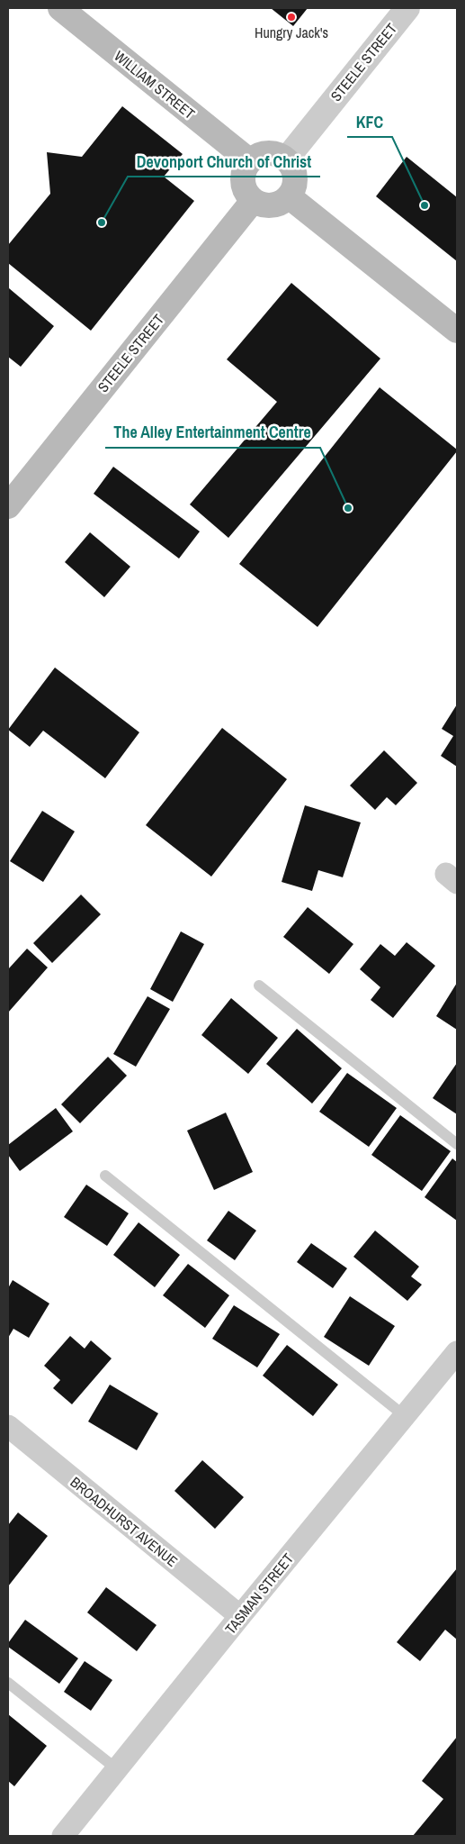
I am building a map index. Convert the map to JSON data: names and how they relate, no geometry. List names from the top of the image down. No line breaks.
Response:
{"streets":{"main road":["STEELE STREET","WILLIAM STREET"],"street":["BROADHURST AVENUE","TASMAN STREET"]},"crossings":[["STEELE STREET","WILLIAM STREET"],["BROADHURST AVENUE","TASMAN STREET"]],"places":["Hungry Jack's","KFC","Devonport Church of Christ","The Alley Entertainment Centre"]}
